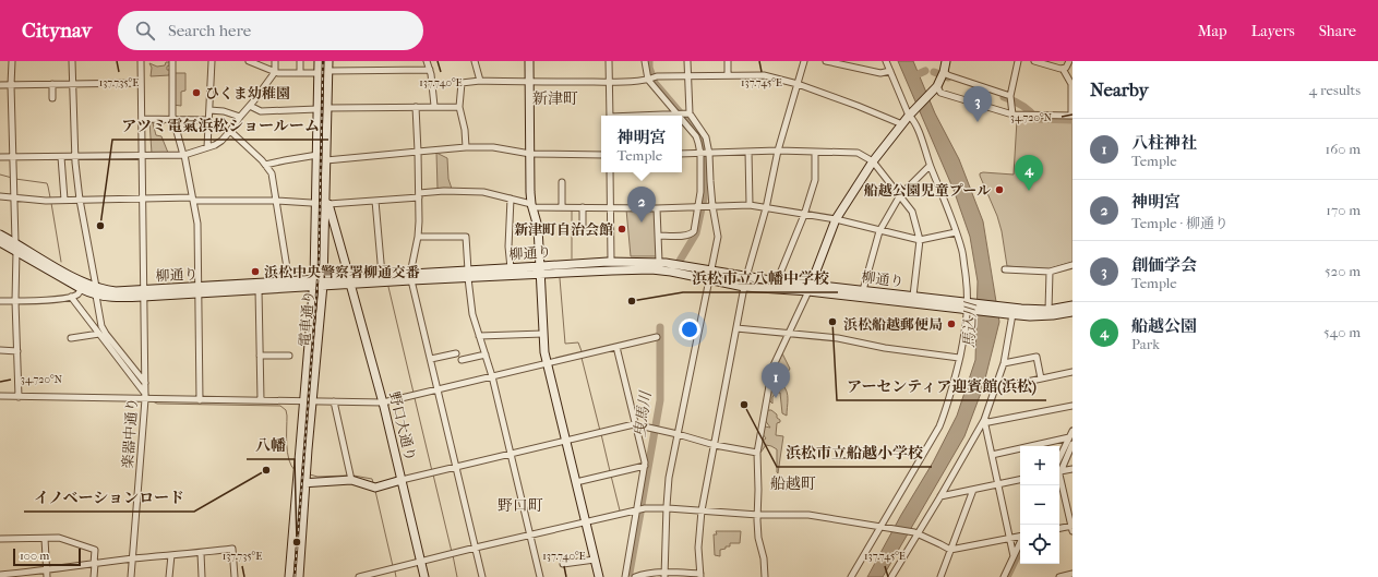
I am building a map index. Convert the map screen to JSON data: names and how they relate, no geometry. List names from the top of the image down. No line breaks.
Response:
{"streets":{"street":["柳通り","電車通り","野口大通り","楽器中通り"]},"crossings":[["柳通り","電車通り"],["柳通り","野口大通り"],["柳通り","楽器中通り"],["電車通り","野口大通り"]],"districts":["新津町","船越町","野口町"],"water":["馬込川","曳馬川"],"places":["ひくま幼稚園","船越公園児童プール","アツミ電氣浜松ショールーム","新津町自治会館","浜松中央警察署柳通交番","浜松市立八幡中学校","アーセンティア迎賓館(浜松)","浜松船越郵便局","浜松市立船越小学校","イノベーションロード","八幡"],"scale_bar":"100 m","page":{"header":"Citynav","search":"Search here","nav":["Map","Layers","Share"],"heading":["Nearby","4 results"],"pins":["3","4","2","1"],"popup":["神明宮","Temple"],"list":[{"mark":"1","name":"八柱神社","note":"Temple","value":"160 m"},{"mark":"2","name":"神明宮","note":"Temple · 柳通り","value":"170 m"},{"mark":"3","name":"創価学会","note":"Temple","value":"520 m"},{"mark":"4","name":"船越公園","note":"Park","value":"540 m"}],"map_buttons":["+","−"],"scale":"100 m"},"coordinates":["137.735°E","137.740°E","137.745°E","34.720°N"]}
